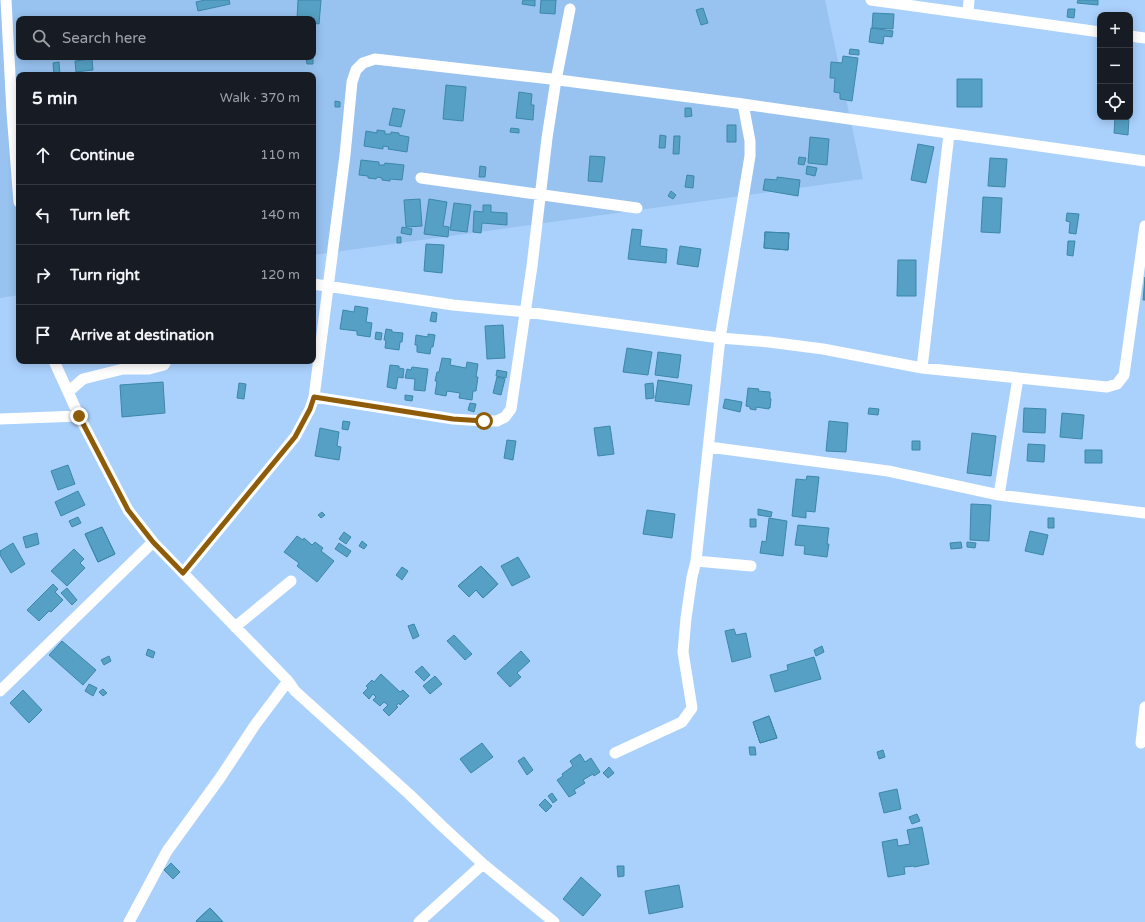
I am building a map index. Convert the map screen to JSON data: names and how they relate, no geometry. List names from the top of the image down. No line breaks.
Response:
{"page":{"map_buttons":["+","−"],"search":"Search here","heading":["5 min","Walk · 370 m"],"list":[["Continue","110 m"],["Turn left","140 m"],["Turn right","120 m"],"Arrive at destination"]}}
